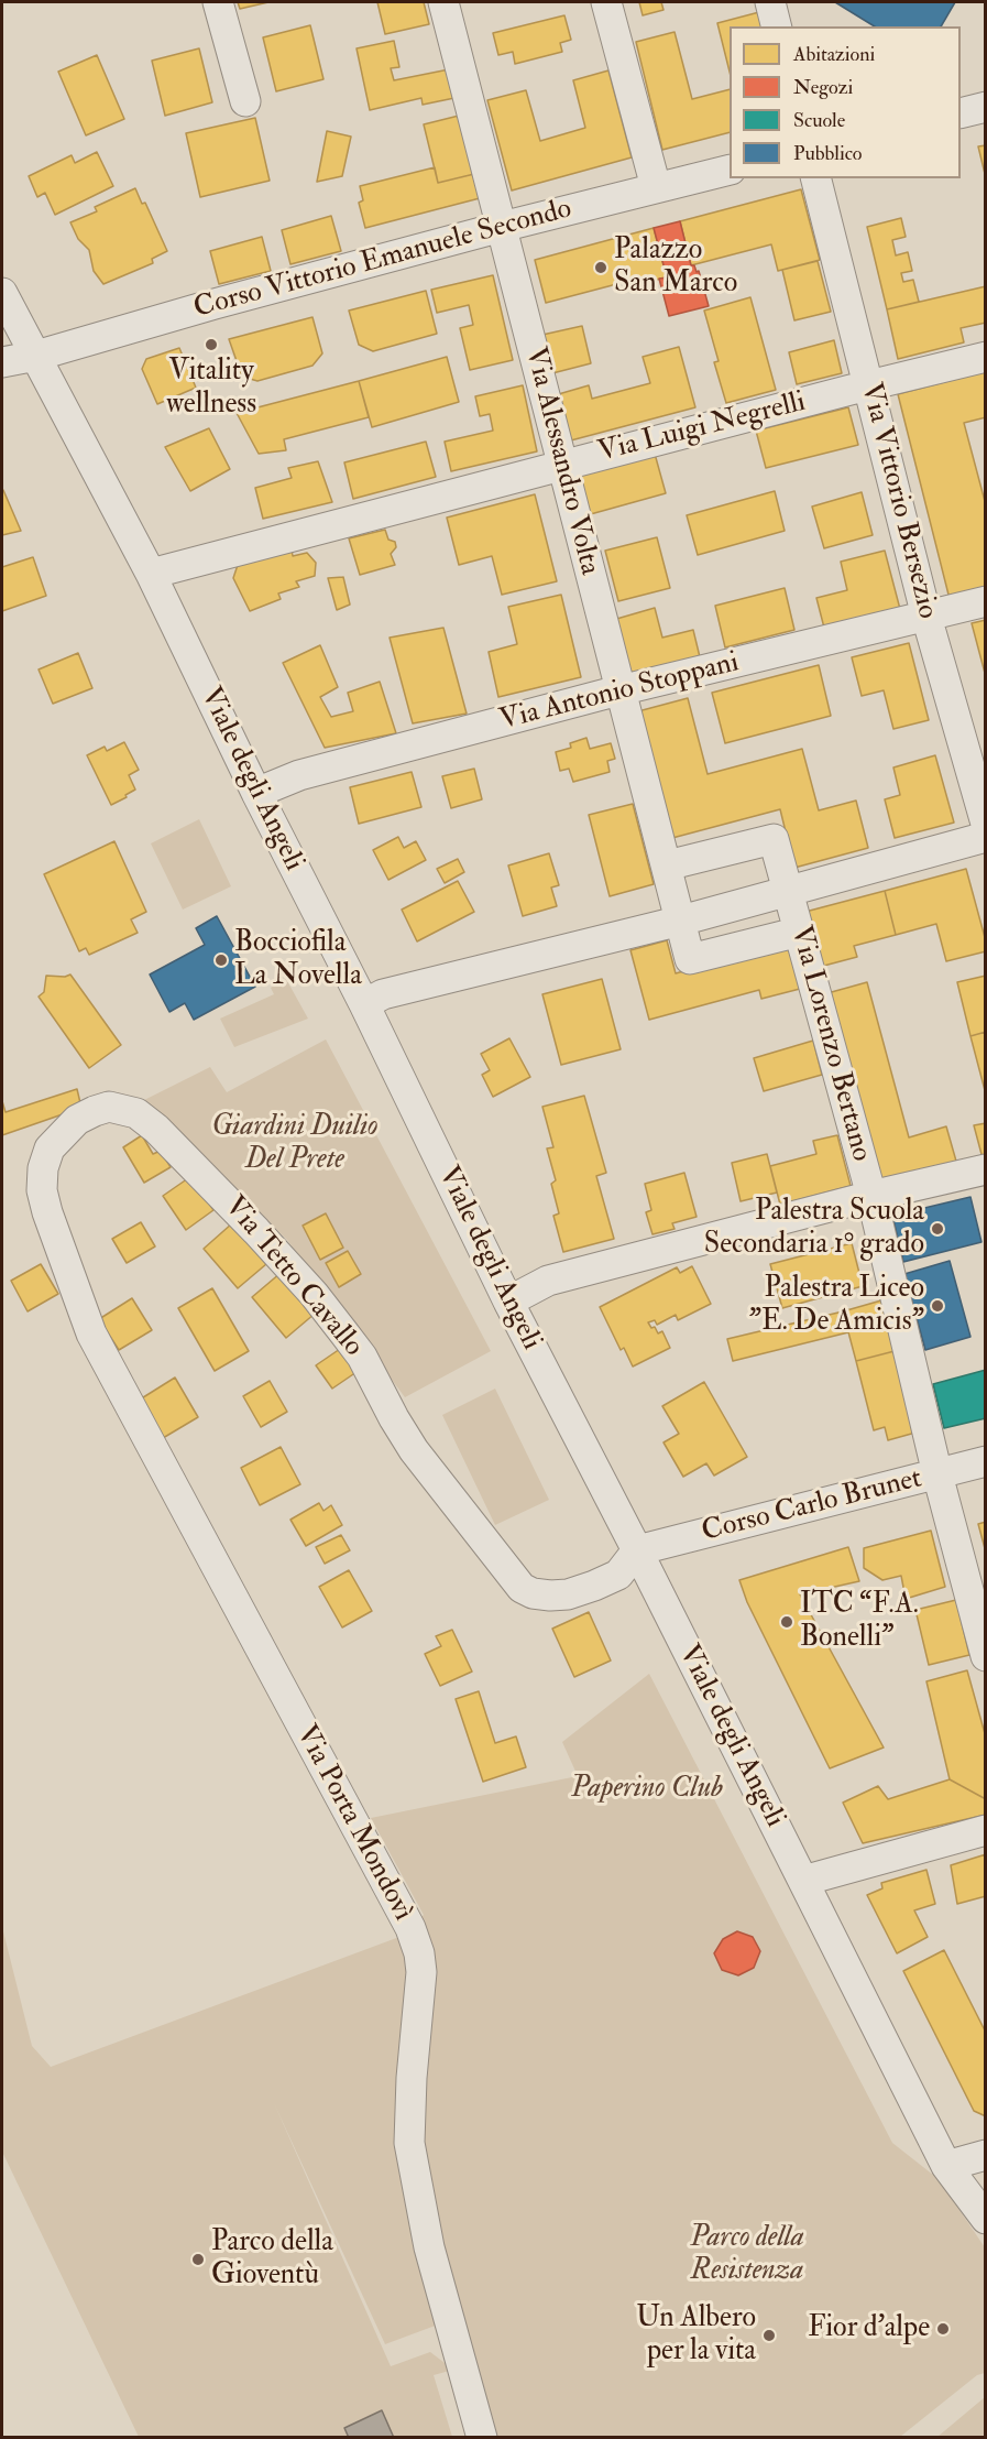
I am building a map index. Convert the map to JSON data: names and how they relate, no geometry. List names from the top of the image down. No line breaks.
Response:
{"streets":{"street":["Corso Vittorio Emanuele Secondo","Via Luigi Negrelli","Via Alessandro Volta","Via Vittorio Bersezio","Via Antonio Stoppani","Viale degli Angeli","Via Lorenzo Bertano","Via Tetto Cavallo","Corso Carlo Brunet","Via Porta Mondovì"]},"crossings":[["Corso Vittorio Emanuele Secondo","Via Alessandro Volta"],["Corso Vittorio Emanuele Secondo","Viale degli Angeli"],["Via Luigi Negrelli","Via Alessandro Volta"],["Via Luigi Negrelli","Via Vittorio Bersezio"],["Via Luigi Negrelli","Viale degli Angeli"],["Via Alessandro Volta","Via Antonio Stoppani"],["Via Alessandro Volta","Via Lorenzo Bertano"],["Via Vittorio Bersezio","Via Antonio Stoppani"],["Via Antonio Stoppani","Viale degli Angeli"],["Viale degli Angeli","Via Tetto Cavallo"],["Viale degli Angeli","Corso Carlo Brunet"],["Via Lorenzo Bertano","Corso Carlo Brunet"],["Via Tetto Cavallo","Corso Carlo Brunet"],["Via Tetto Cavallo","Via Porta Mondovì"]],"parks":["Giardini Duilio Del Prete","Paperino Club","Parco della Resistenza"],"places":["Palazzo San Marco","Vitality wellness","Bocciofila La Novella","Palestra Scuola Secondaria 1° grado","Palestra Liceo \"E. De Amicis\"","ITC “F.A. Bonelli”","Parco della Gioventù","Fior d'alpe","Un Albero per la vita"],"legend":["Abitazioni","Negozi","Scuole","Pubblico"]}
